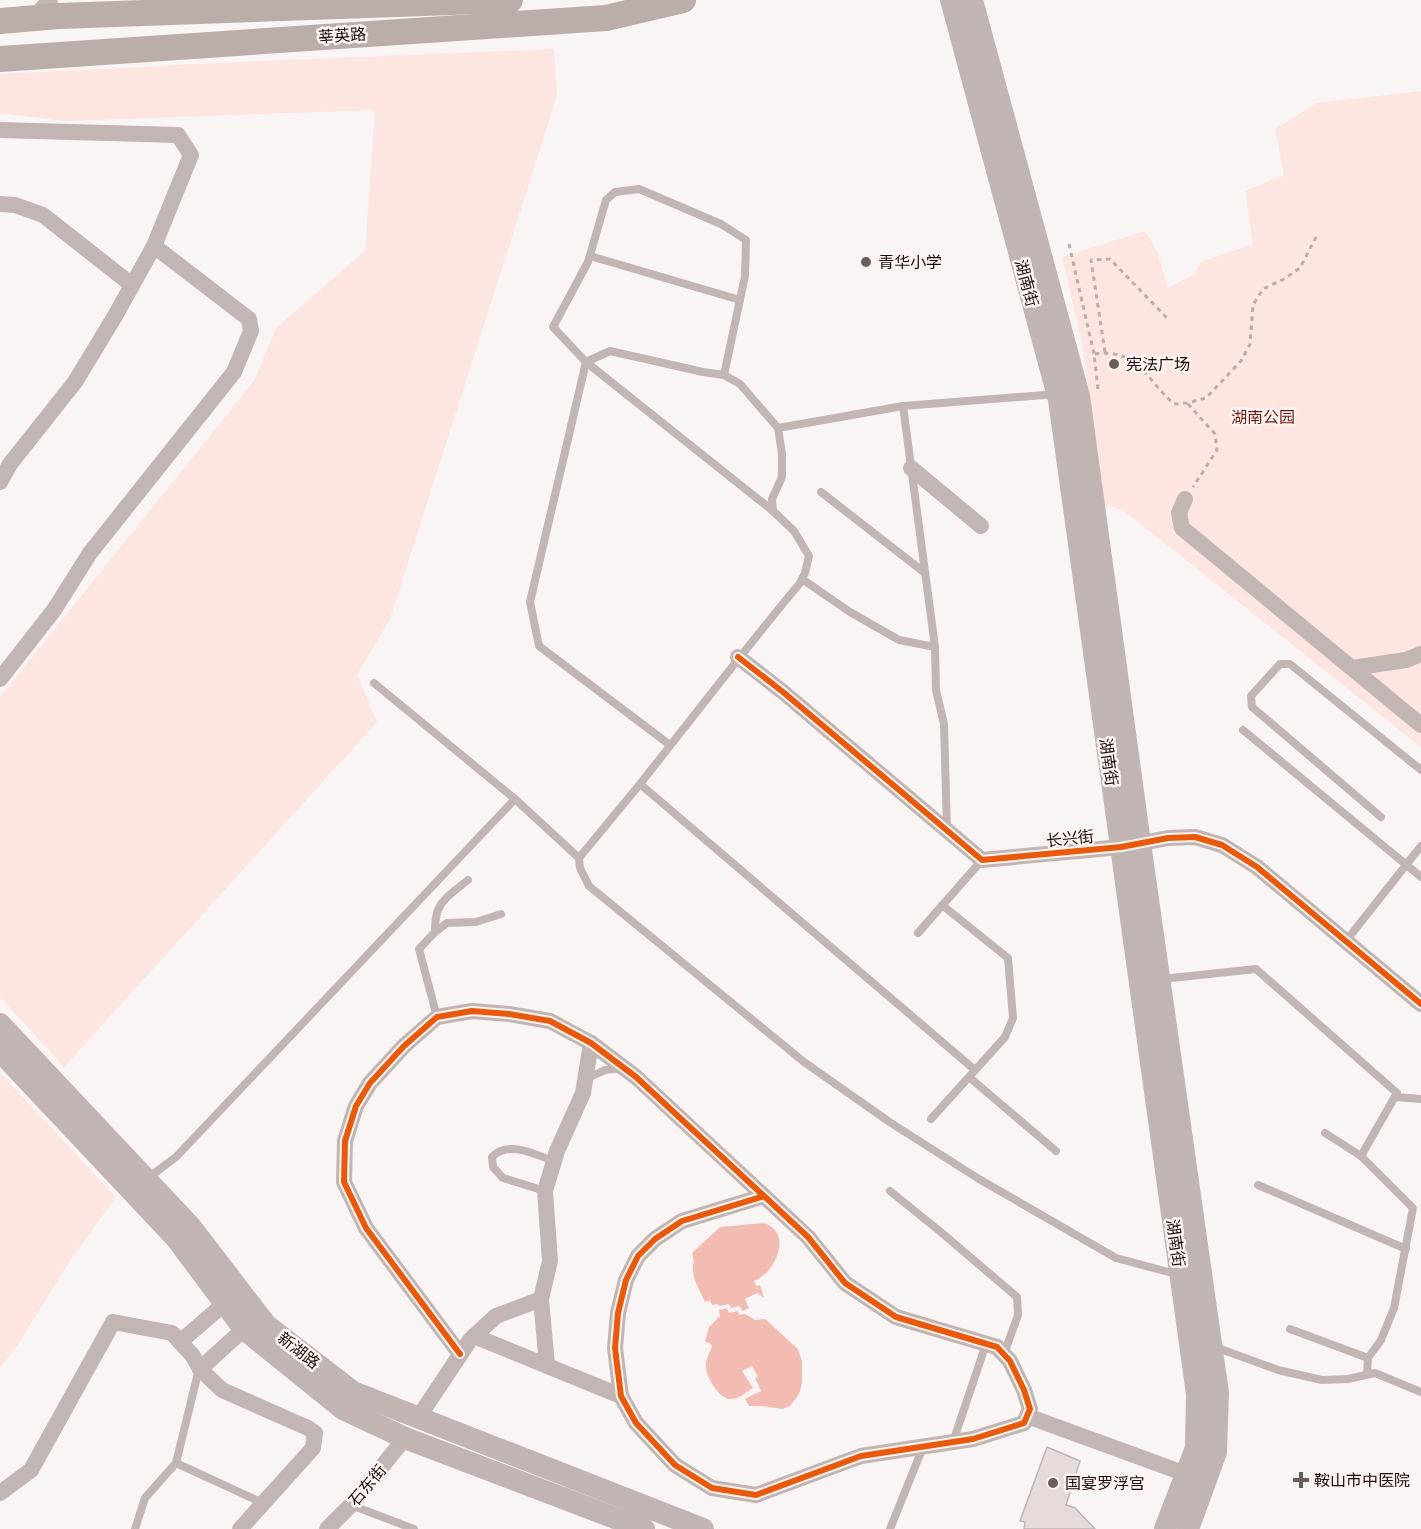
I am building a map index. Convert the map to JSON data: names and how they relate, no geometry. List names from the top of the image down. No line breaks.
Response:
{"streets":{"main road":["莘英路","湖南街","新湖路"],"street":["长兴街","石东街"]},"crossings":[["湖南街","长兴街"],["新湖路","石东街"]],"parks":["湖南公园"],"places":{"other":["青华小学","宪法广场","国宴罗浮宫"],"health":["鞍山市中医院"]}}
